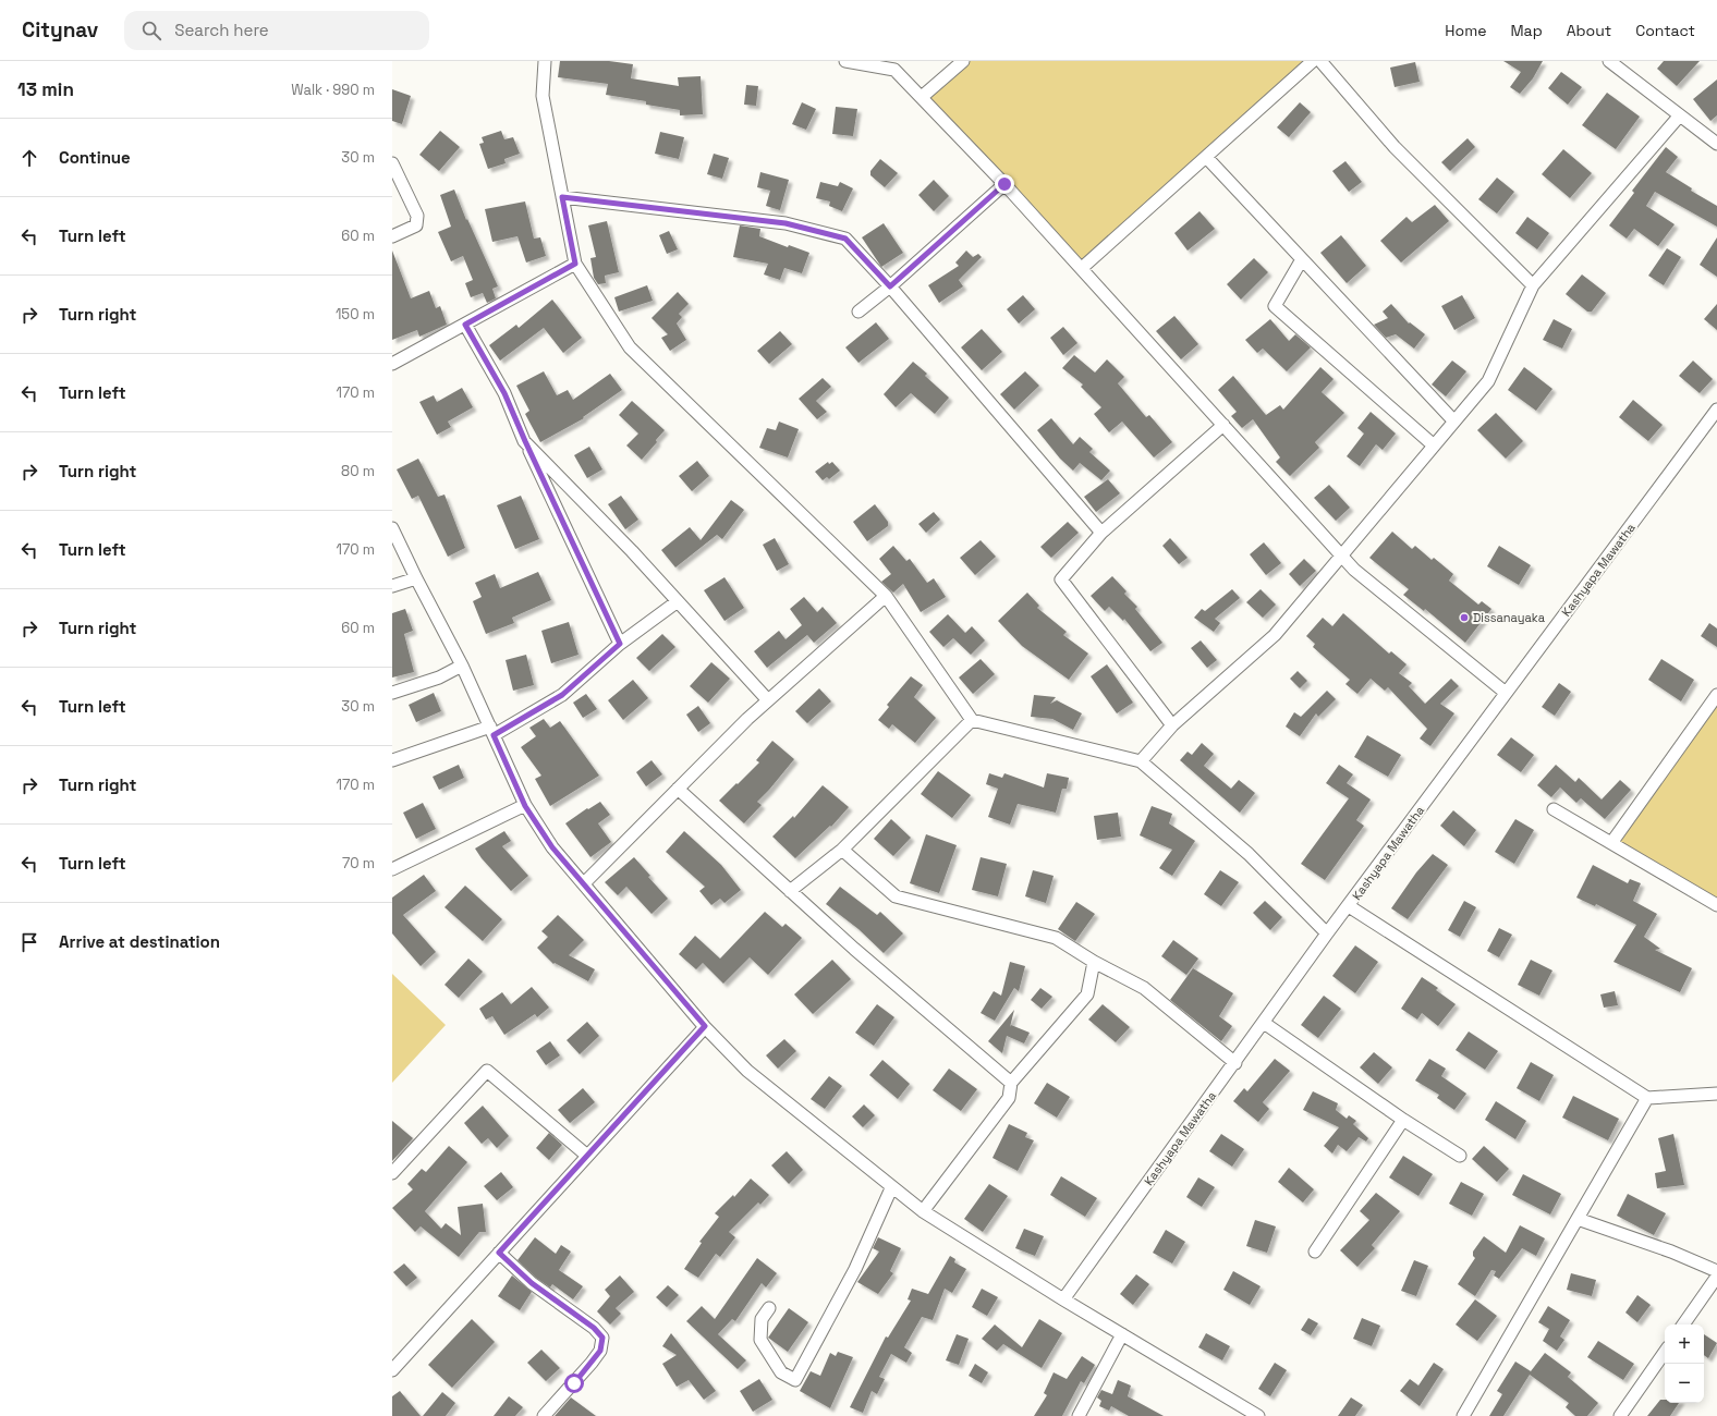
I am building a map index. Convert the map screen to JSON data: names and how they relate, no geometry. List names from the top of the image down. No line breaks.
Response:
{"streets":{"street":["Kashyapa Mawatha"]},"places":["Dissanayaka"],"page":{"header":"Citynav","search":"Search here","nav":["Home","Map","About","Contact"],"heading":["13 min","Walk · 990 m"],"list":[["Continue","30 m"],["Turn left","60 m"],["Turn right","150 m"],["Turn left","170 m"],["Turn right","80 m"],["Turn left","170 m"],["Turn right","60 m"],["Turn left","30 m"],["Turn right","170 m"],["Turn left","70 m"],"Arrive at destination"],"map_buttons":["+","−"]}}
